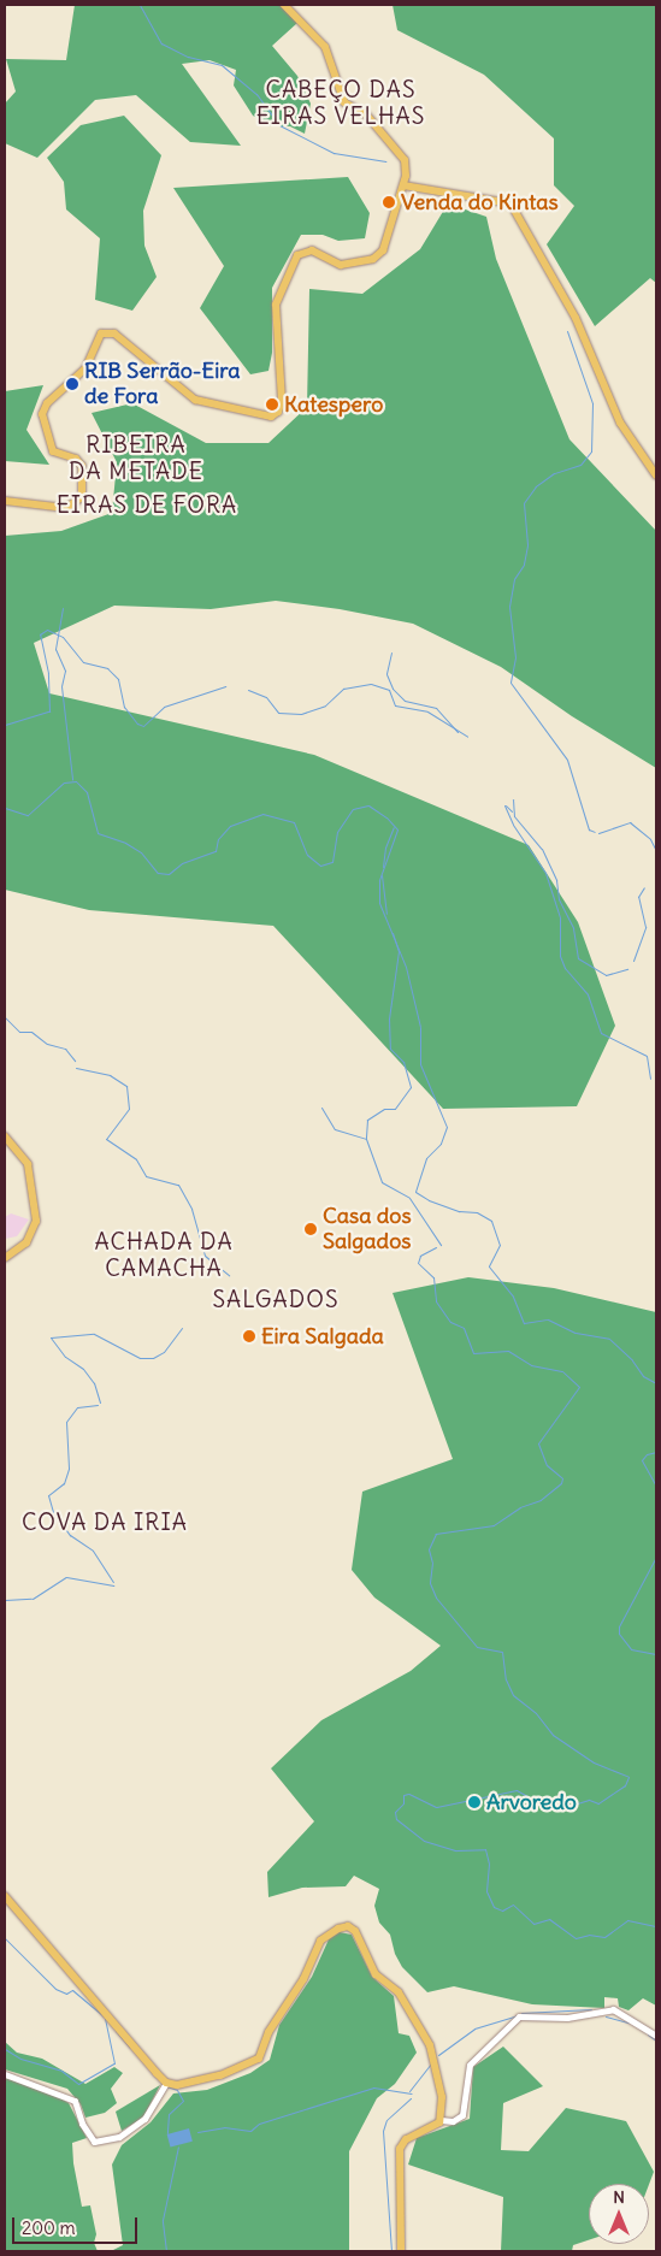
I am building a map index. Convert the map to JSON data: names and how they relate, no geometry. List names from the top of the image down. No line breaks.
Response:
{"districts":["CABEÇO DAS EIRAS VELHAS","RIBEIRA DA METADE","EIRAS DE FORA","ACHADA DA CAMACHA","SALGADOS","COVA DA IRIA"],"places":["Venda do Kintas","RIB Serrão-Eira de Fora","Katespero","Casa dos Salgados","Eira Salgada","Arvoredo"],"scale_bar":"200 m","north":"top"}
